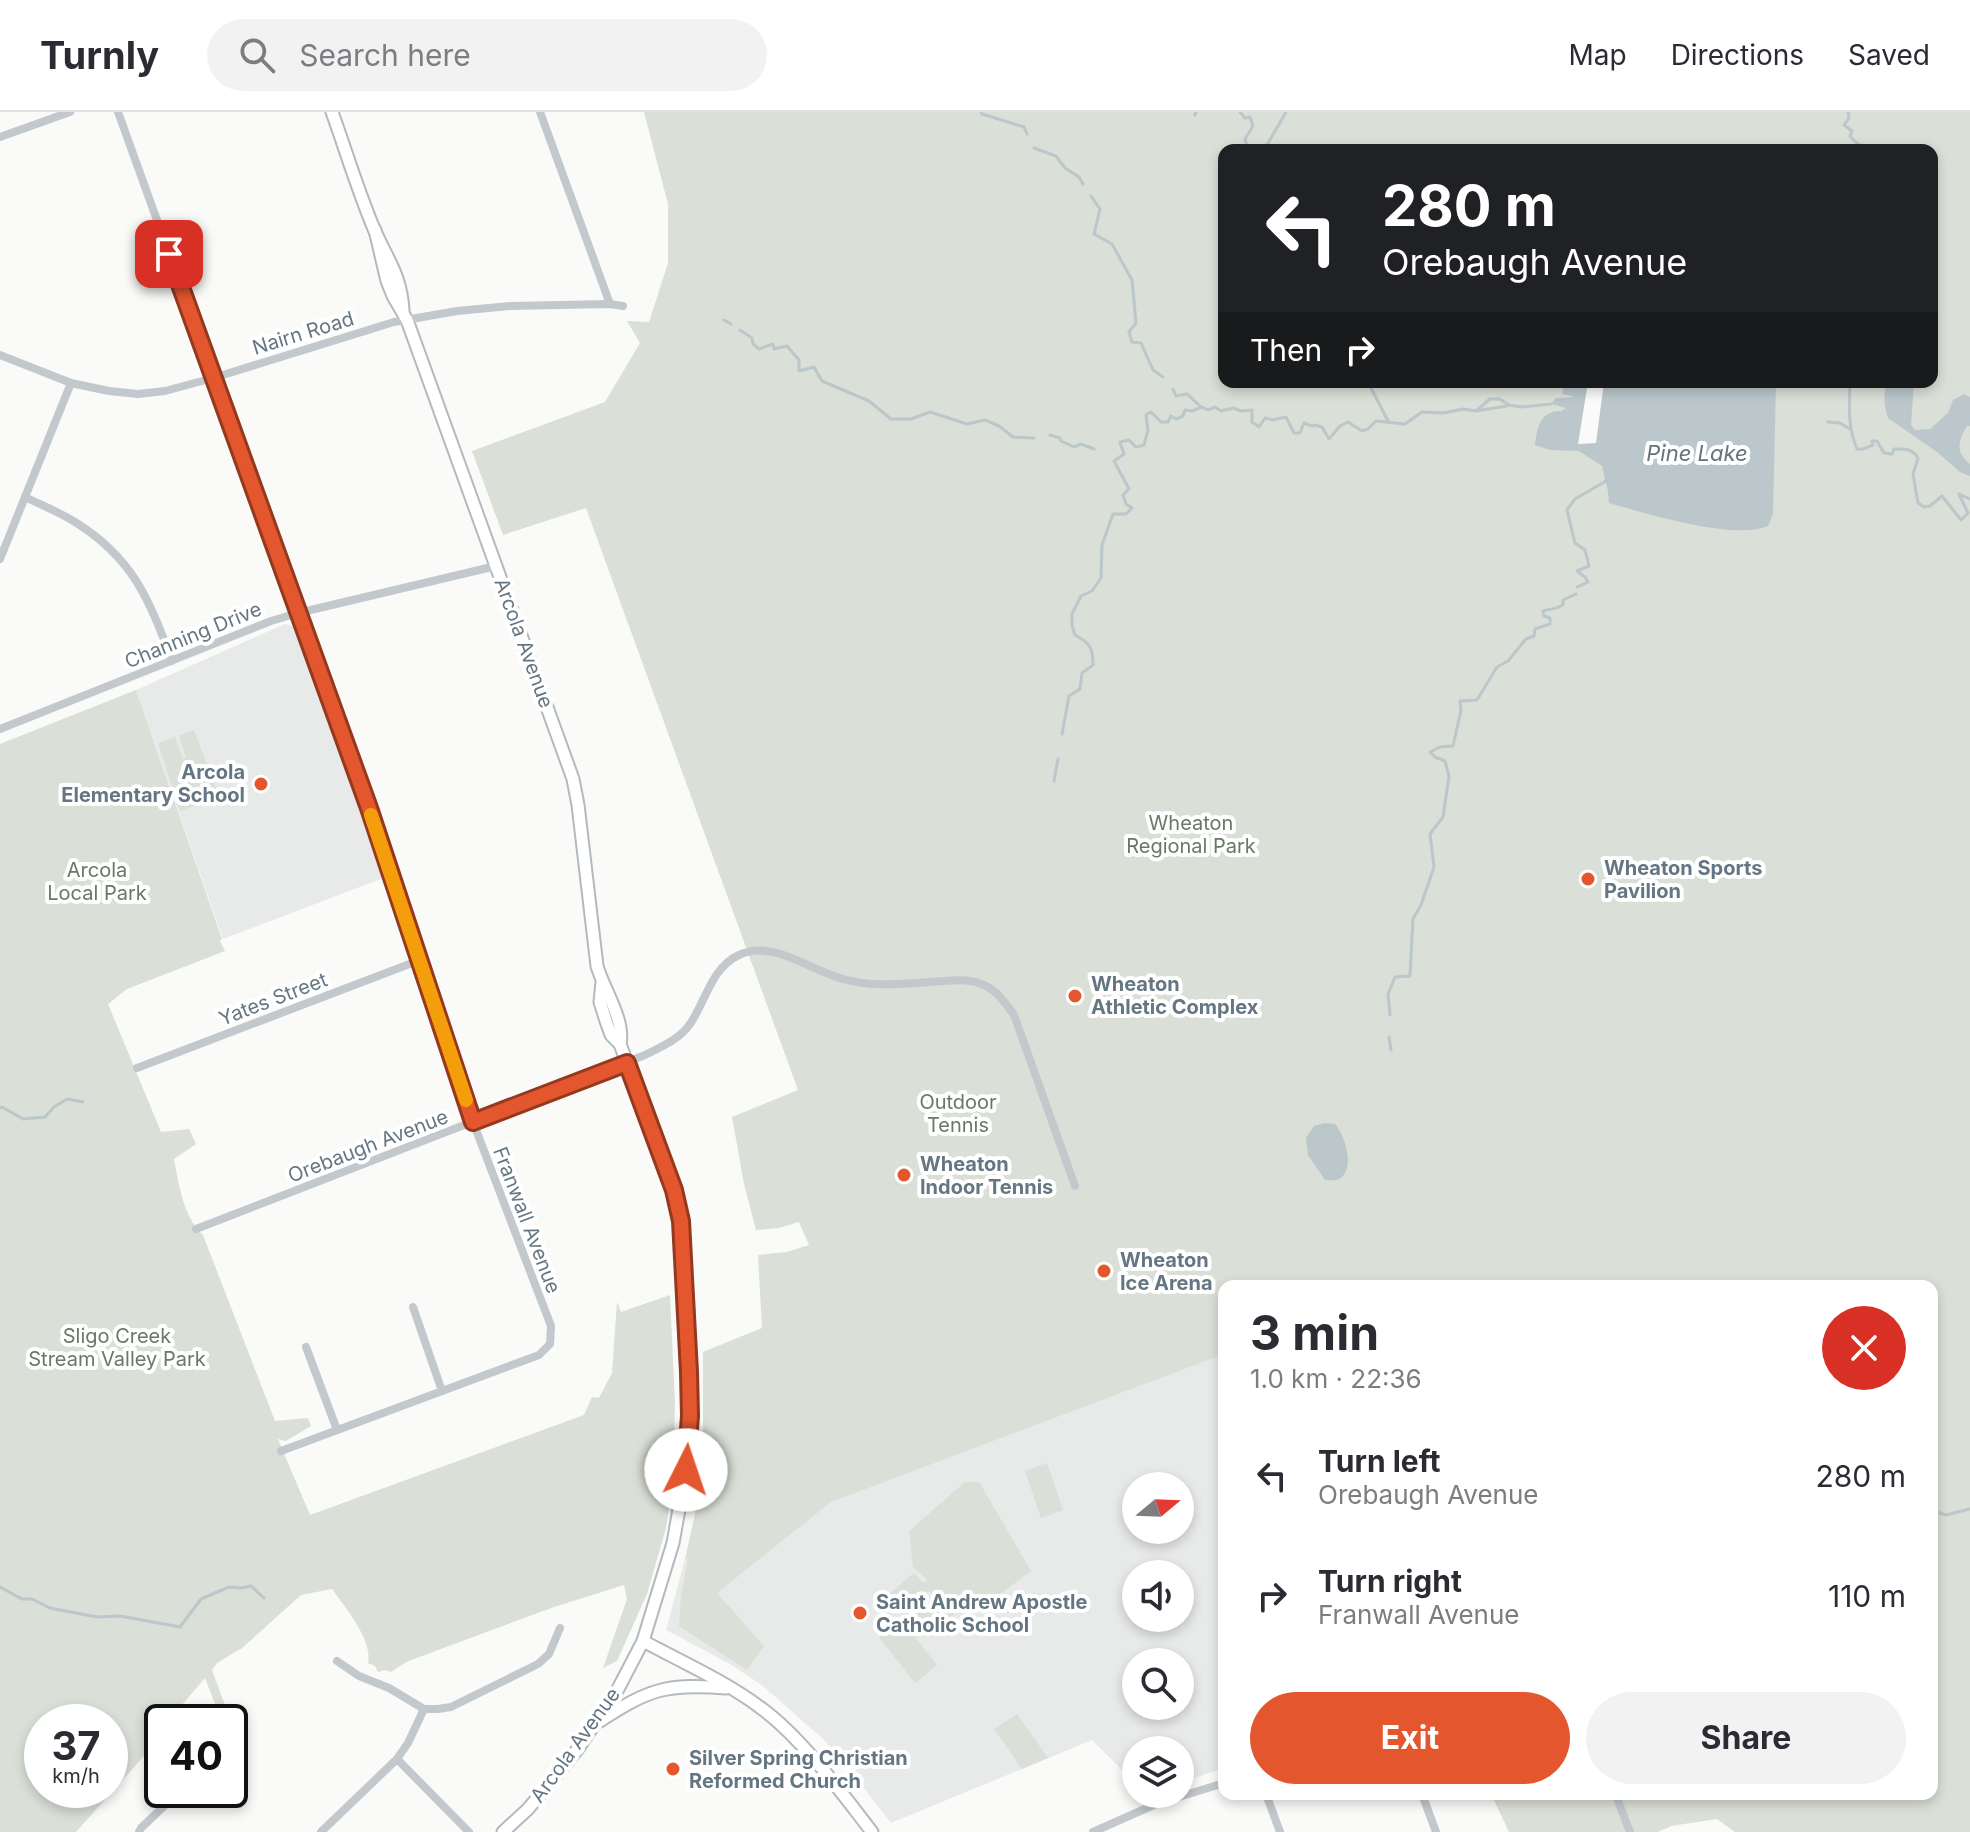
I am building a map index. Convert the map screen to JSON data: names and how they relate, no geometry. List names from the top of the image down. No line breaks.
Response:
{"streets":{"street":["Nairn Road","Channing Drive","Arcola Avenue","Yates Street","Orebaugh Avenue","Franwall Avenue"]},"crossings":[["Nairn Road","Arcola Avenue"],["Nairn Road","Franwall Avenue"],["Channing Drive","Arcola Avenue"],["Channing Drive","Franwall Avenue"],["Arcola Avenue","Orebaugh Avenue"],["Yates Street","Franwall Avenue"],["Orebaugh Avenue","Franwall Avenue"]],"water":["Pine Lake"],"parks":["Wheaton Regional Park","Arcola Local Park","Outdoor Tennis","Sligo Creek Stream Valley Park"],"places":["Arcola Elementary School","Wheaton Sports Pavilion","Wheaton Athletic Complex","Wheaton Indoor Tennis","Wheaton Ice Arena","Saint Andrew Apostle Catholic School","Silver Spring Christian Reformed Church"],"north":"right","page":{"header":"Turnly","search":"Search here","nav":["Map","Directions","Saved"],"turn":["280 m","Orebaugh Avenue"],"then":"Then","heading":["3 min","1.0 km · 22:36"],"list":[{"name":"Turn left","note":"Orebaugh Avenue","value":"280 m"},{"name":"Turn right","note":"Franwall Avenue","value":"110 m"}],"buttons":["Exit","Share"],"speed":"37 km/h","limit":"40"}}
